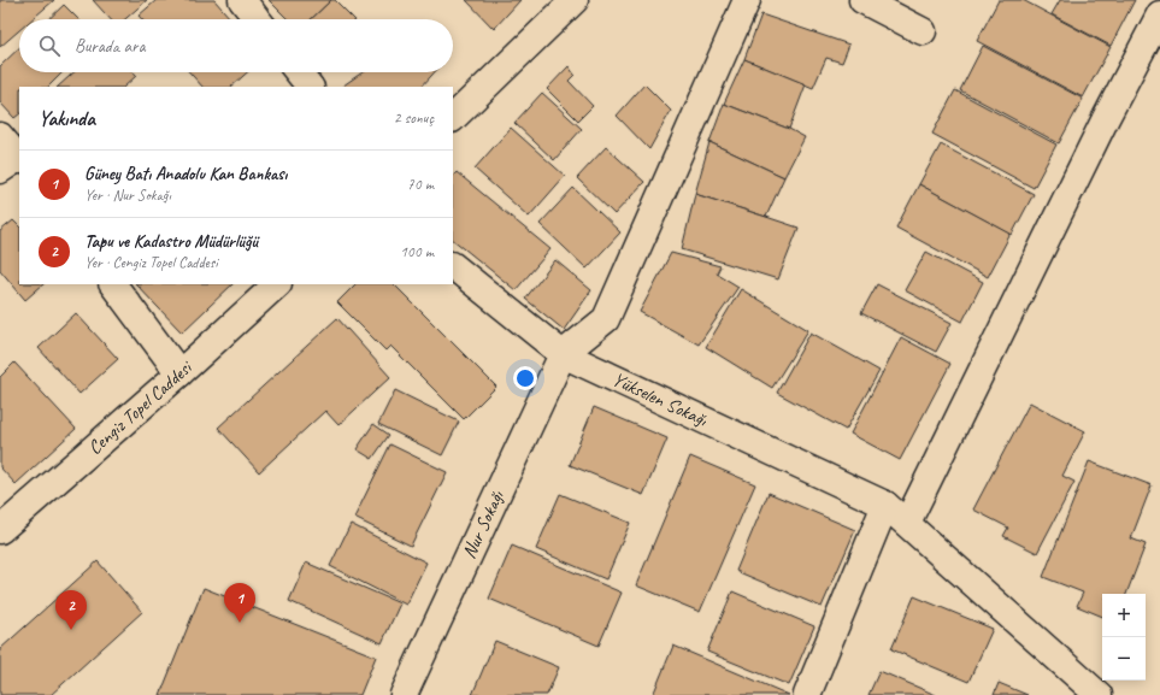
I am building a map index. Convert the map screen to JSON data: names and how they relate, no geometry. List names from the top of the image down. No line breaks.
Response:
{"streets":{"street":["Yükselen Sokağı","Cengiz Topel Caddesi","Nur Sokağı"]},"crossings":[["Yükselen Sokağı","Nur Sokağı"]],"page":{"search":"Burada ara","heading":["Yakında","2 sonuç"],"list":[{"mark":"1","name":"Güney Batı Anadolu Kan Bankası","note":"Yer · Nur Sokağı","value":"70 m"},{"mark":"2","name":"Tapu ve Kadastro Müdürlüğü","note":"Yer · Cengiz Topel Caddesi","value":"100 m"}],"pins":["1","2"],"map_buttons":["+","−"]}}
